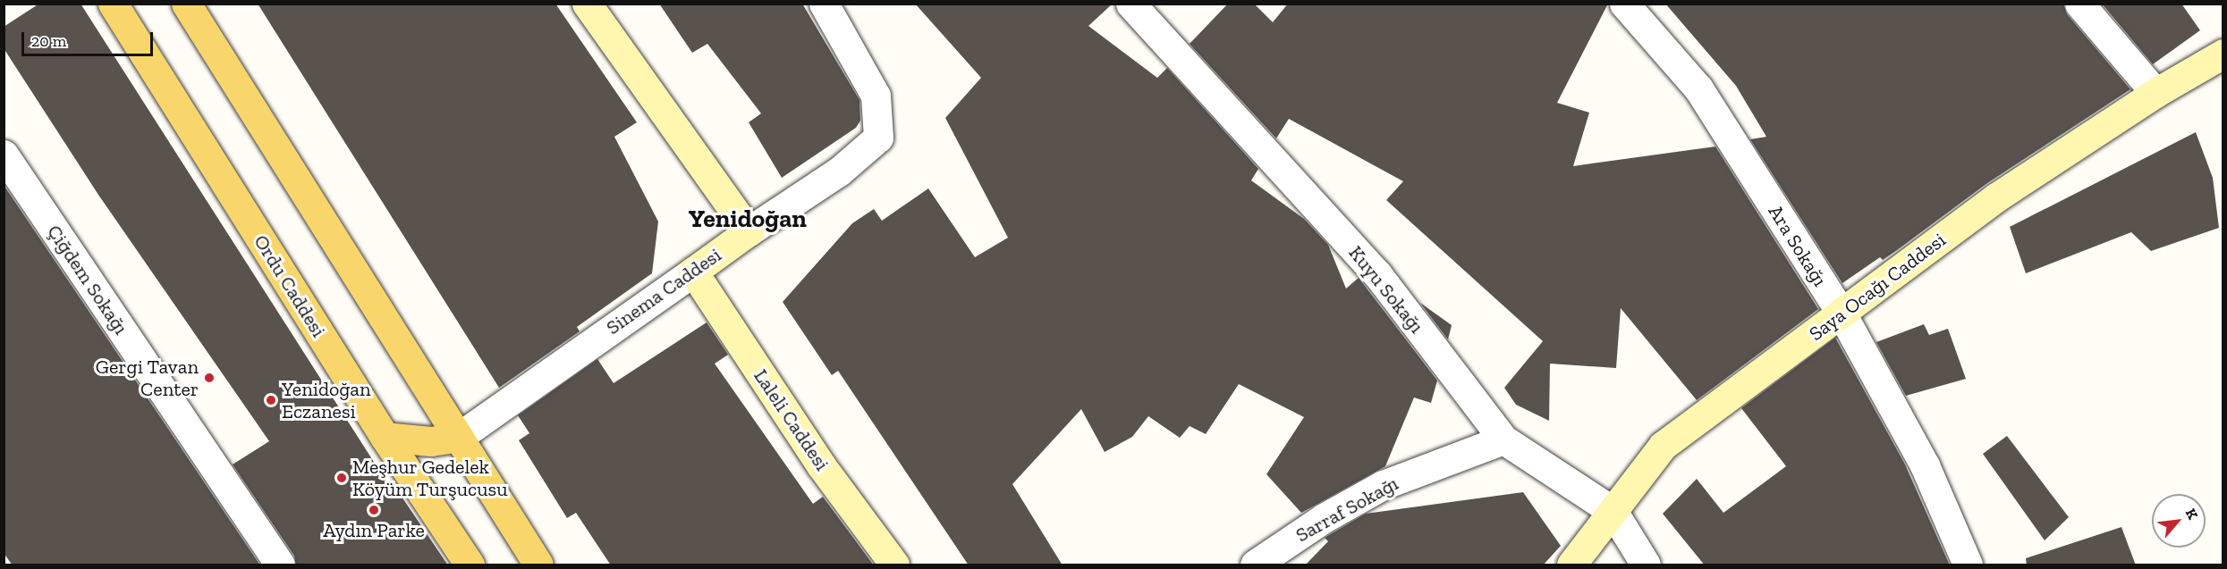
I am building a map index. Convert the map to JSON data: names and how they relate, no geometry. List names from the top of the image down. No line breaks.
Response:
{"streets":{"main road":["Ordu Caddesi"],"street":["Ara Sokağı","Çiğdem Sokağı","Saya Ocağı Caddesi","Kuyu Sokağı","Sinema Caddesi","Laleli Caddesi","Sarraf Sokağı"]},"crossings":[["Ara Sokağı","Saya Ocağı Caddesi"],["Saya Ocağı Caddesi","Kuyu Sokağı"],["Kuyu Sokağı","Sarraf Sokağı"],["Sinema Caddesi","Laleli Caddesi"]],"districts":["Yenidoğan"],"places":["Gergi Tavan Center","Yenidoğan Eczanesi","Meşhur Gedelek Köyüm Turşucusu","Aydın Parke"],"scale_bar":"20 m","north":"top right"}
